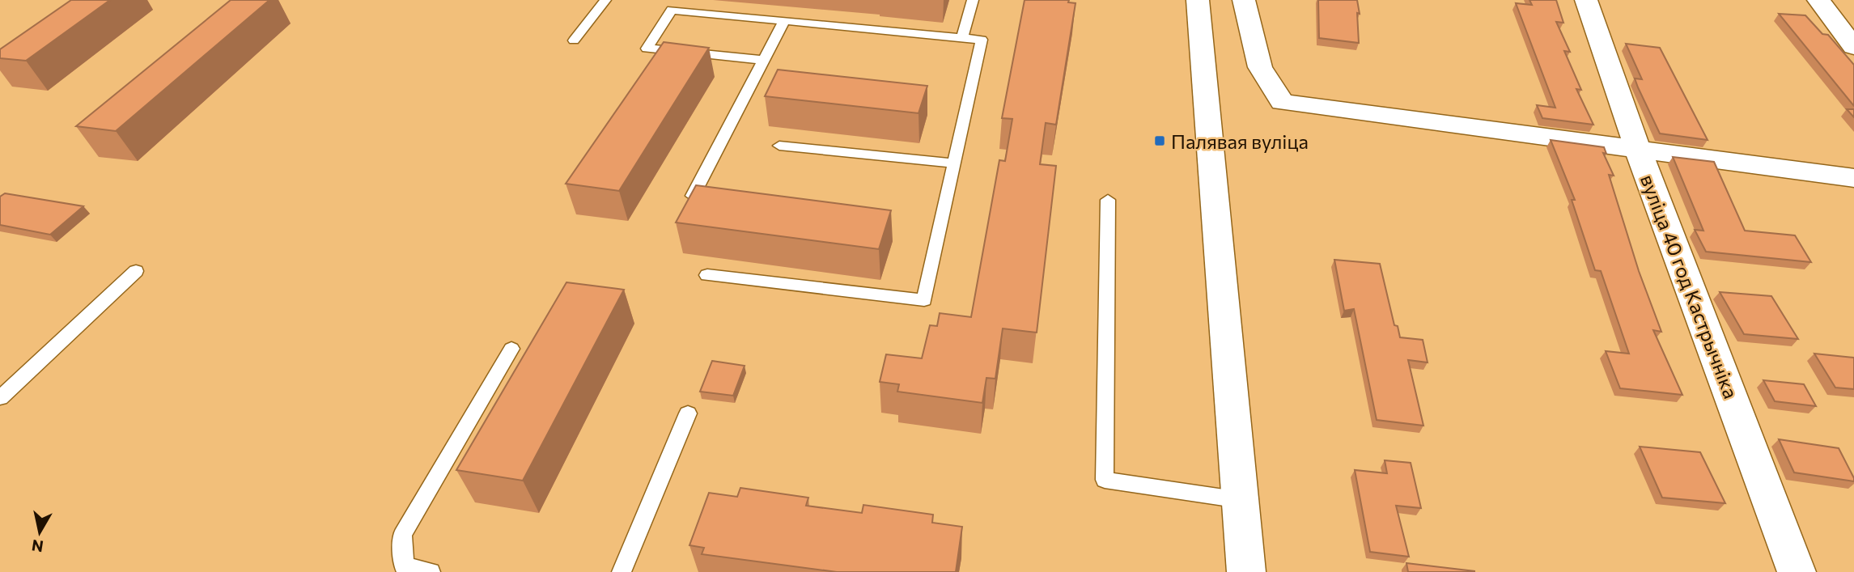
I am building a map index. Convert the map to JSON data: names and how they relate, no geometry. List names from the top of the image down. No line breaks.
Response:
{"streets":{"street":["вуліца 40 год Кастрычніка"]},"places":{"transit":["Палявая вуліца"]},"north":"bottom"}
